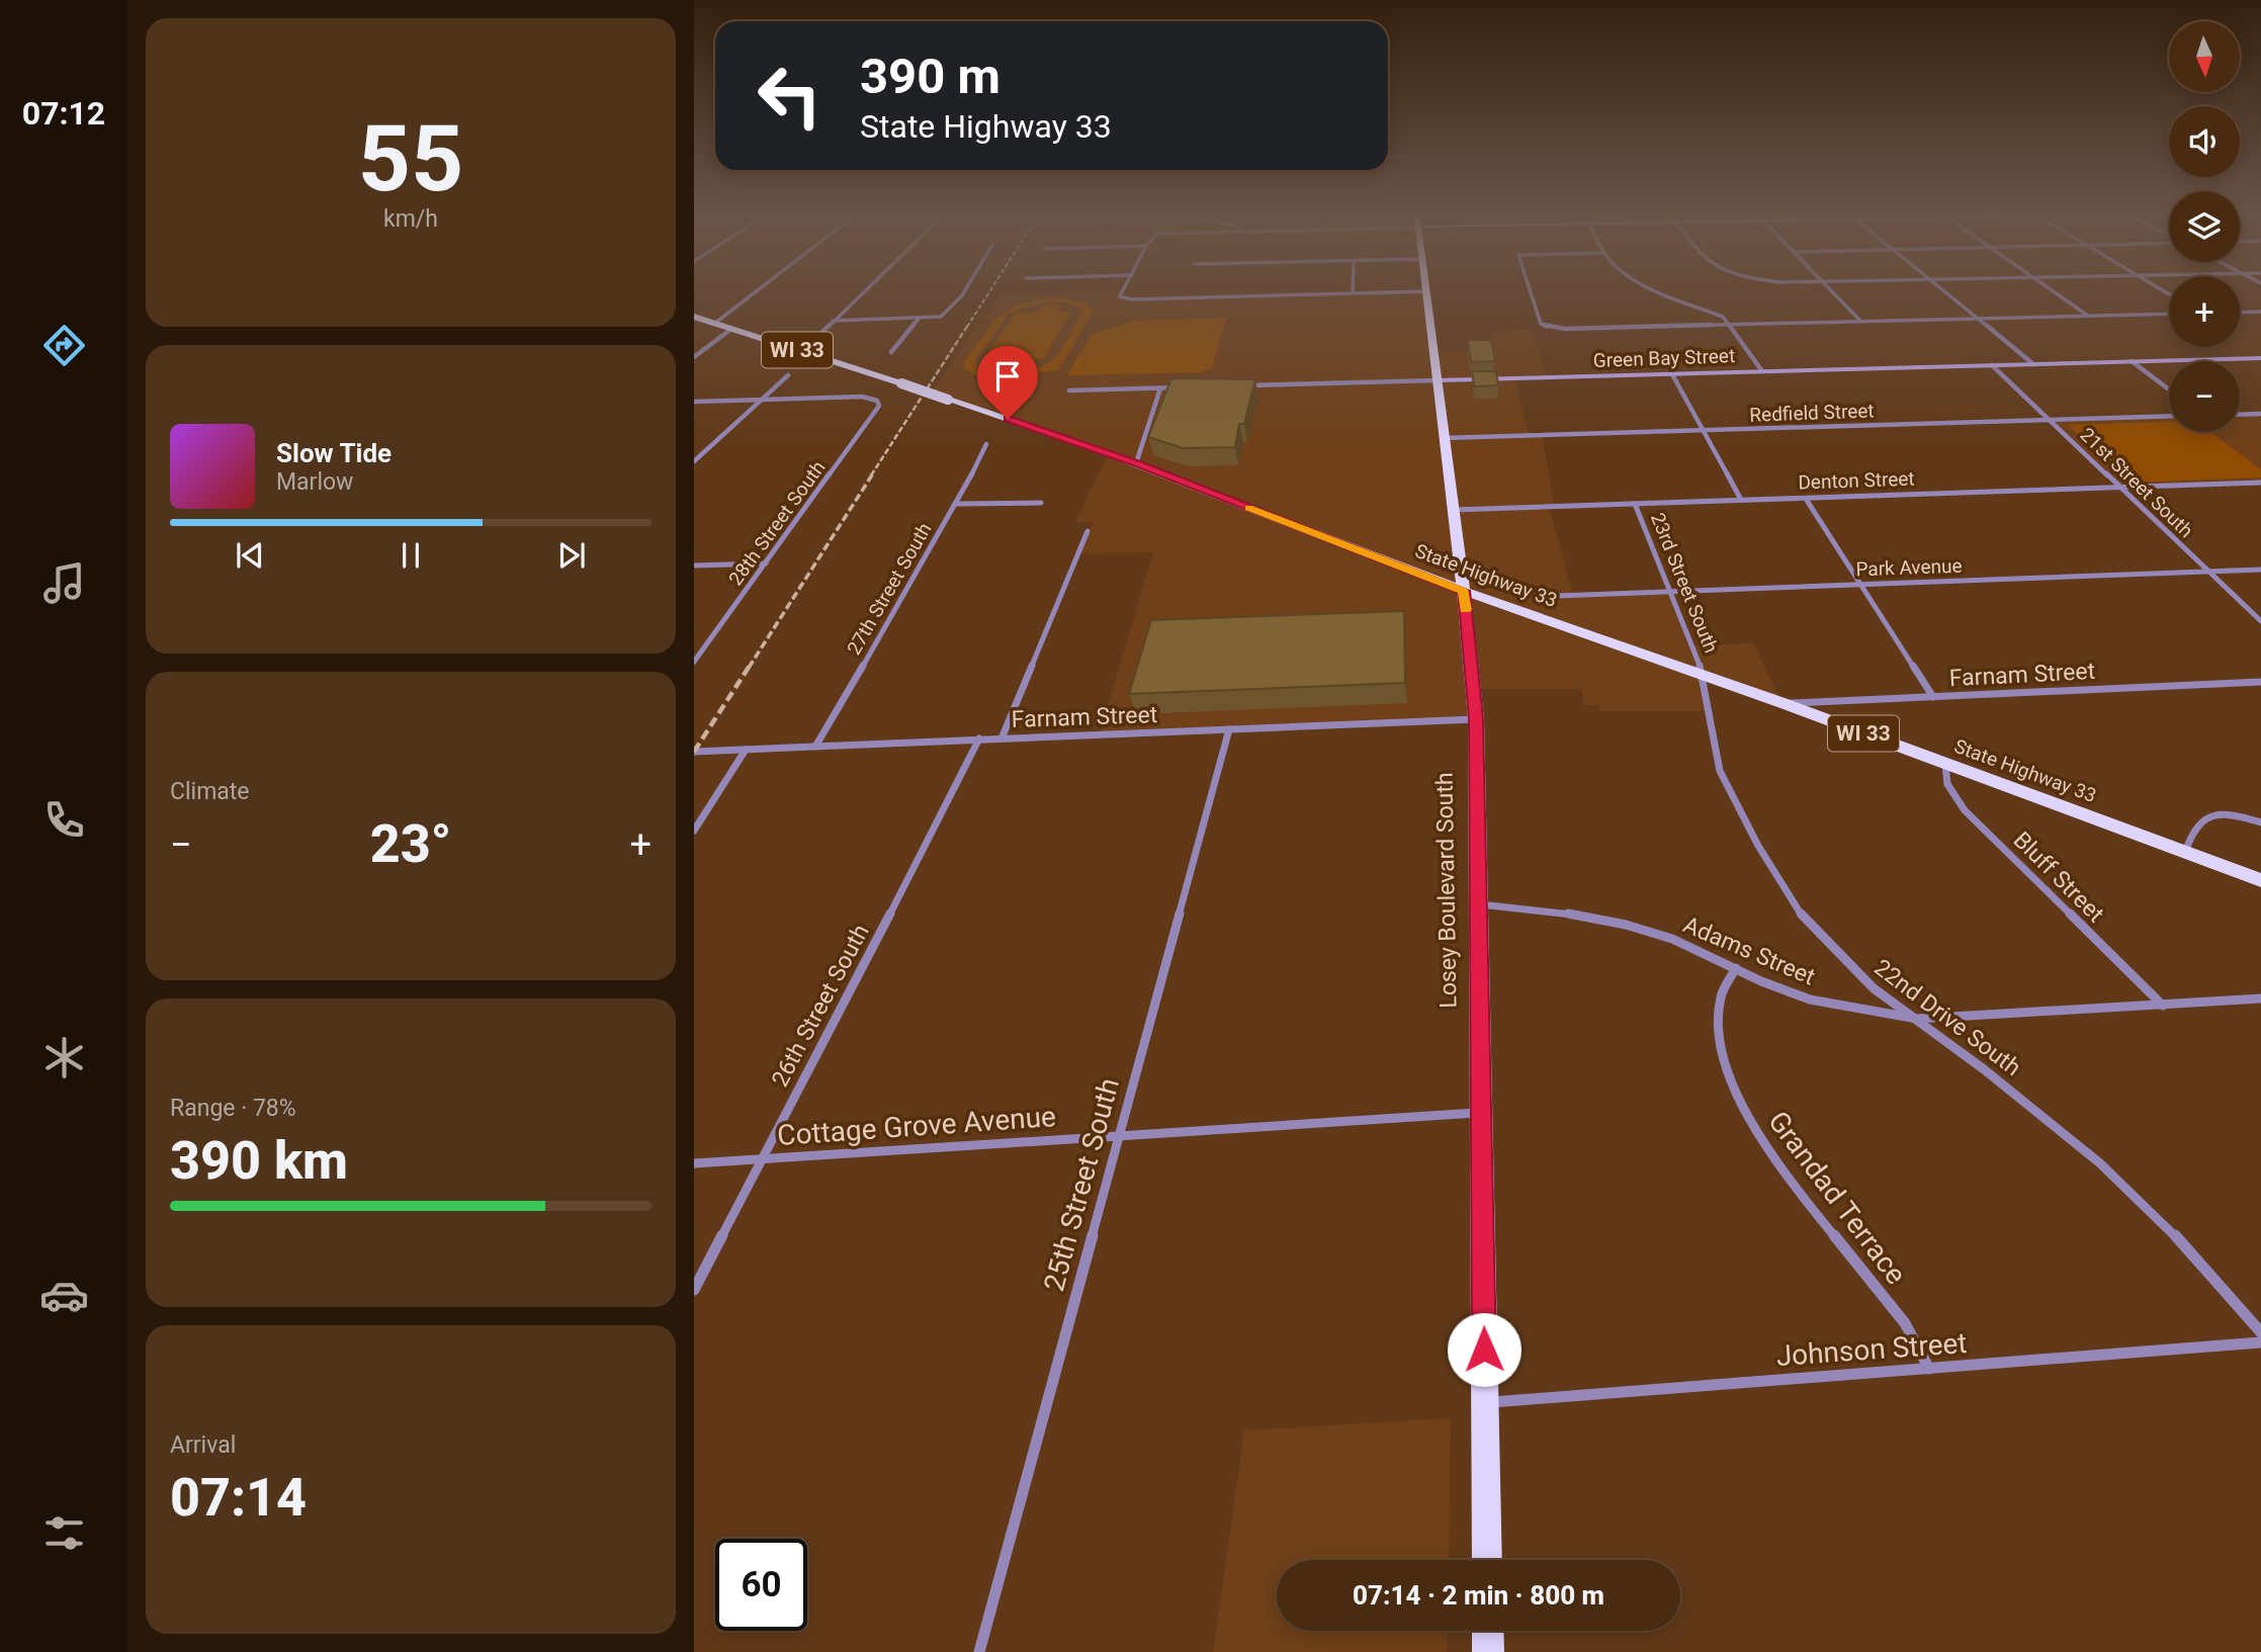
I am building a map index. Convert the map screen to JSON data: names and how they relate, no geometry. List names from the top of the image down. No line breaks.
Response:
{"streets":{"main road":["WI 33","State Highway 33","Losey Boulevard South"],"street":["Green Bay Street","Redfield Street","Denton Street","21st Street South","28th Street South","Park Avenue","23rd Street South","27th Street South","Farnam Street","Bluff Street","Adams Street","26th Street South","22nd Drive South","Cottage Grove Avenue","25th Street South","Grandad Terrace","Johnson Street"]},"crossings":[["Green Bay Street","21st Street South"],["Green Bay Street","Losey Boulevard South"],["Redfield Street","21st Street South"],["Redfield Street","Losey Boulevard South"],["Denton Street","21st Street South"],["Denton Street","23rd Street South"],["Denton Street","Losey Boulevard South"],["21st Street South","Park Avenue"],["Park Avenue","23rd Street South"],["State Highway 33","23rd Street South"],["State Highway 33","Farnam Street"],["State Highway 33","Bluff Street"],["State Highway 33","Losey Boulevard South"],["State Highway 33","22nd Drive South"],["23rd Street South","22nd Drive South"],["27th Street South","Farnam Street"],["Farnam Street","Losey Boulevard South"],["Farnam Street","26th Street South"],["Farnam Street","25th Street South"],["Bluff Street","Adams Street"],["Losey Boulevard South","Adams Street"],["Losey Boulevard South","Cottage Grove Avenue"],["Losey Boulevard South","Johnson Street"],["Adams Street","22nd Drive South"],["Adams Street","Grandad Terrace"],["26th Street South","Cottage Grove Avenue"],["Cottage Grove Avenue","25th Street South"],["Grandad Terrace","Johnson Street"]],"north":"bottom","page":{"tabs":"07:12","tile":[["55","km/h"],"Climate",["Range · 78%","390 km"],["Arrival","07:14"]],"map_buttons":["+","−"],"turn":["390 m","State Highway 33"],"song":["Slow Tide","Marlow"],"heat":["−","23°","+"],"limit":"60","trip":"07:14 · 2 min · 800 m"}}
